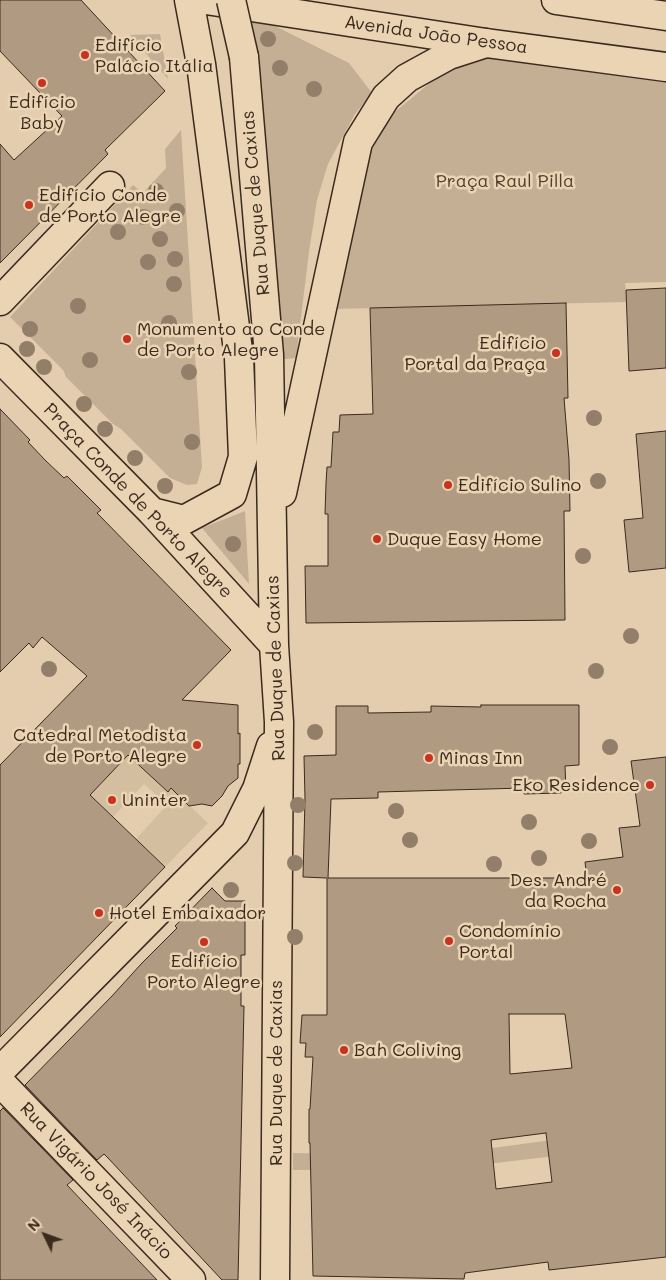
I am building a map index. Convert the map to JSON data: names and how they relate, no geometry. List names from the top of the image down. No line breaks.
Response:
{"streets":{"street":["Avenida João Pessoa","Rua Duque de Caxias","Praça Conde de Porto Alegre","Rua Vigário José Inácio"]},"crossings":[["Rua Duque de Caxias","Praça Conde de Porto Alegre"]],"parks":["Praça Raul Pilla"],"places":["Edifício Palácio Itália","Edifício Baby","Edifício Conde de Porto Alegre","Monumento ao Conde de Porto Alegre","Edifício Portal da Praça","Edifício Sulino","Duque Easy Home","Catedral Metodista de Porto Alegre","Minas Inn","Eko Residence","Uninter","Des. André da Rocha","Hotel Embaixador","Condomínio Portal","Edifício Porto Alegre","Bah Coliving"],"north":"top left"}
